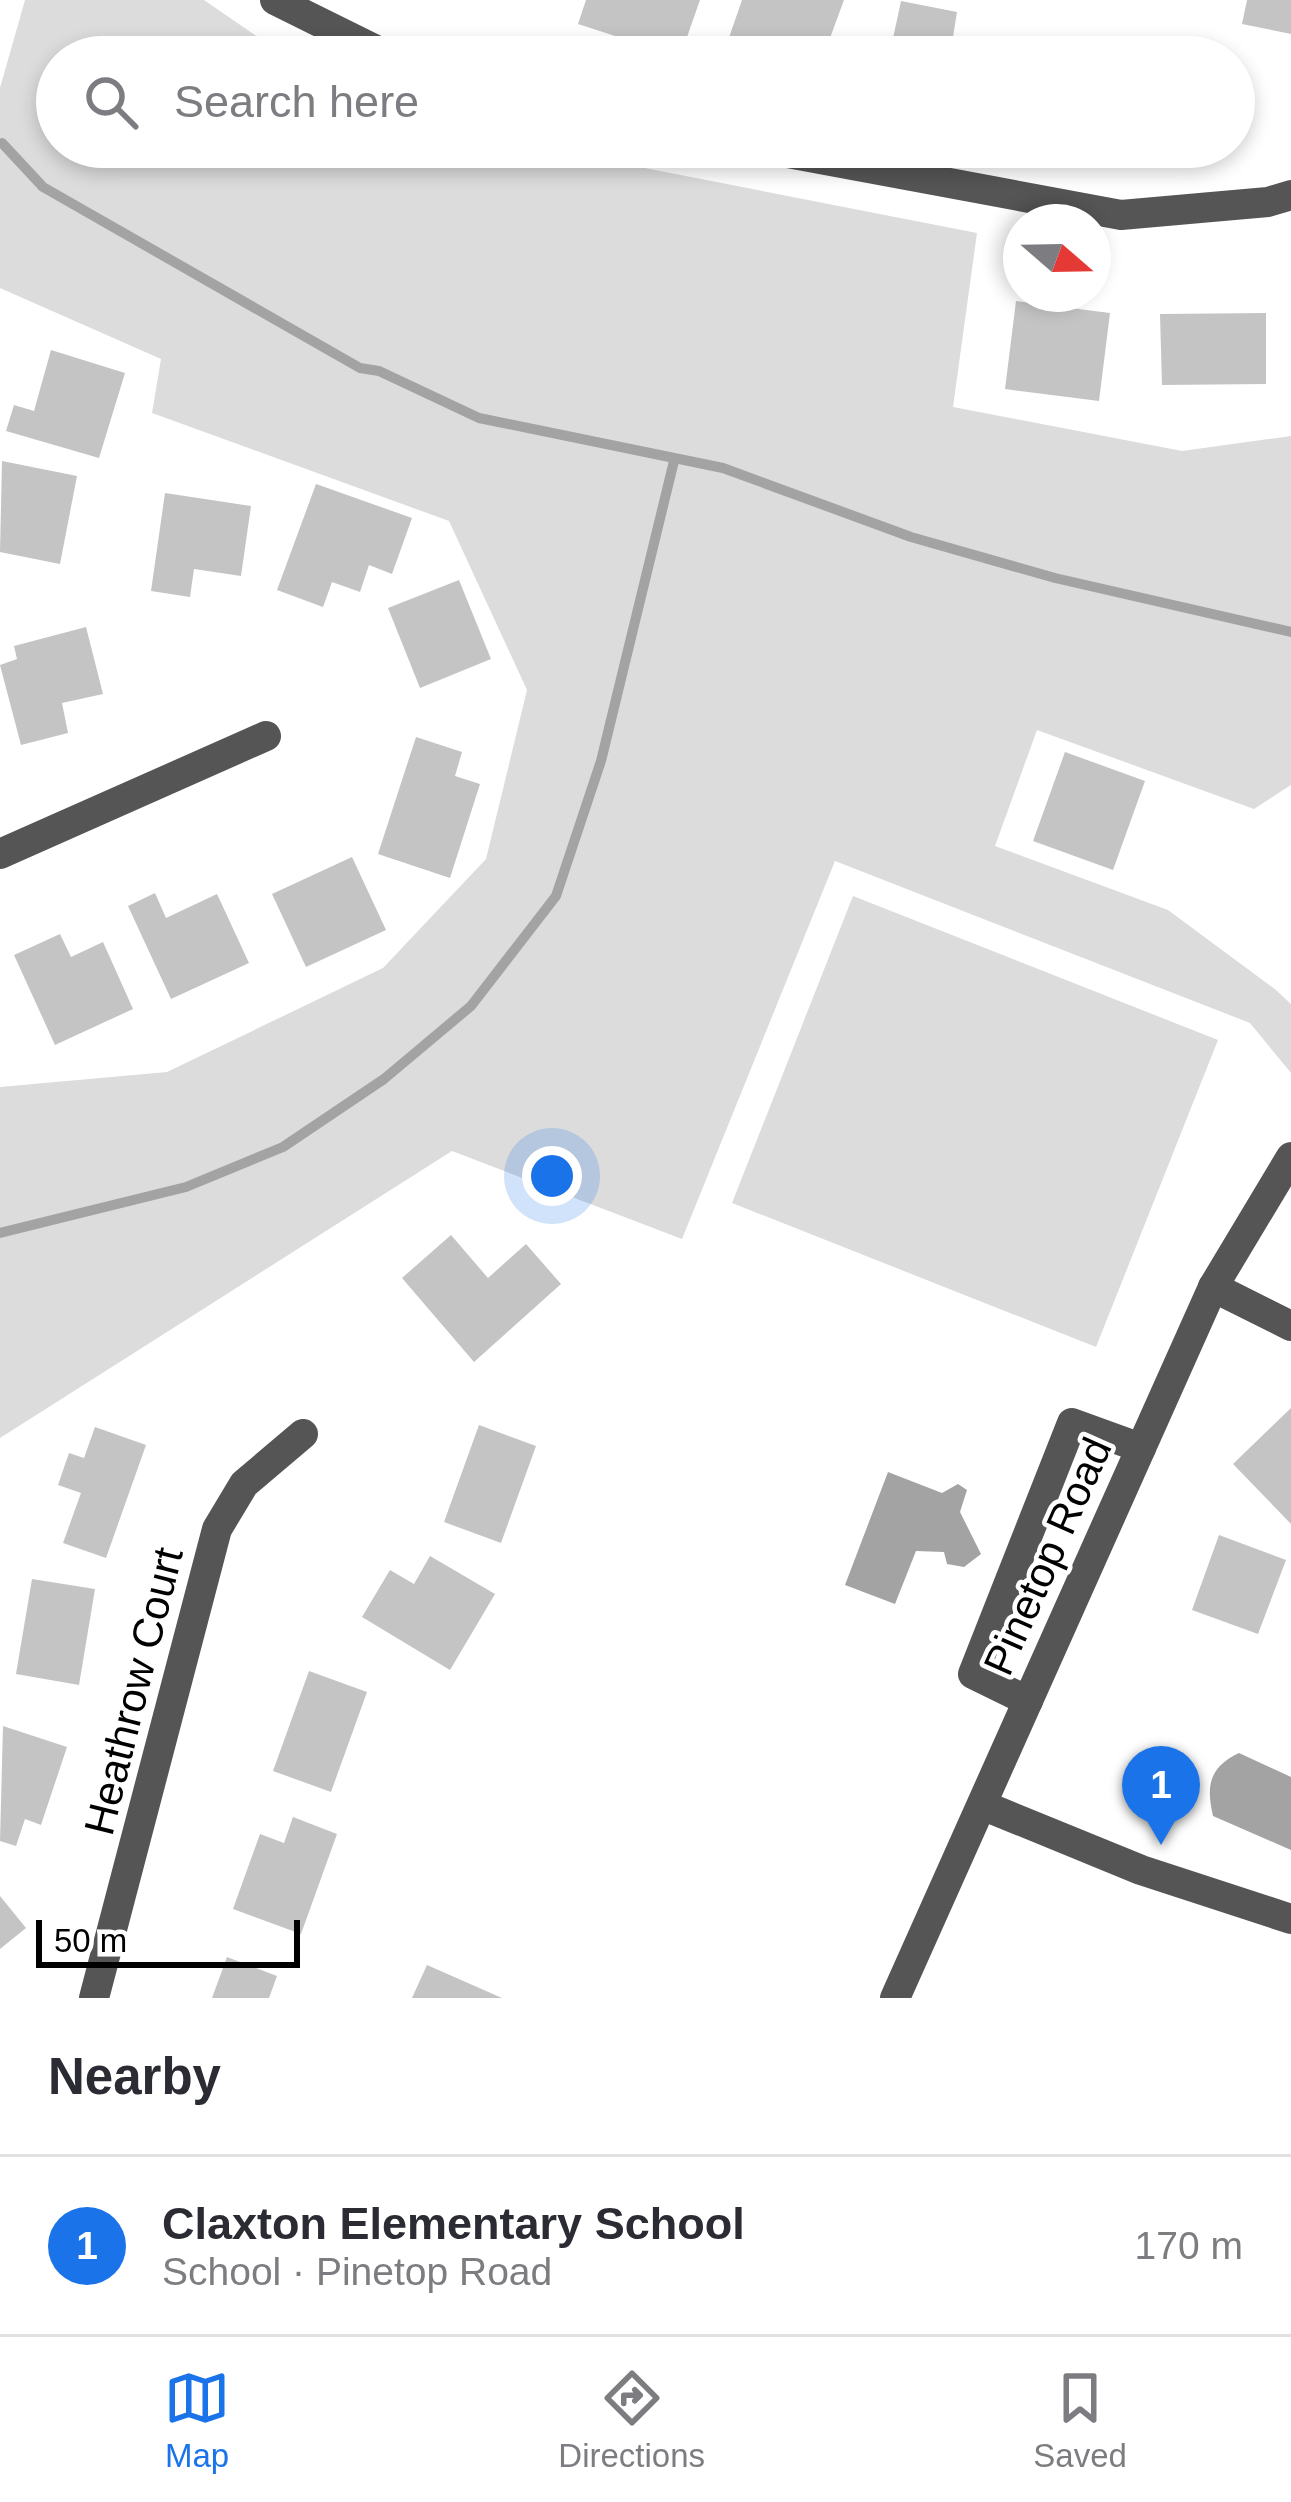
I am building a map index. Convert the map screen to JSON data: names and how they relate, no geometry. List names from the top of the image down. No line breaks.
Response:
{"streets":{"street":["Pinetop Road","Heathrow Court"]},"scale_bar":"50 m","north":"right","page":{"search":"Search here","pins":"1","scale":"50 m","heading":"Nearby","list":[{"mark":"1","name":"Claxton Elementary School","note":"School · Pinetop Road","value":"170 m"}],"nav":["Map","Directions","Saved"]}}
